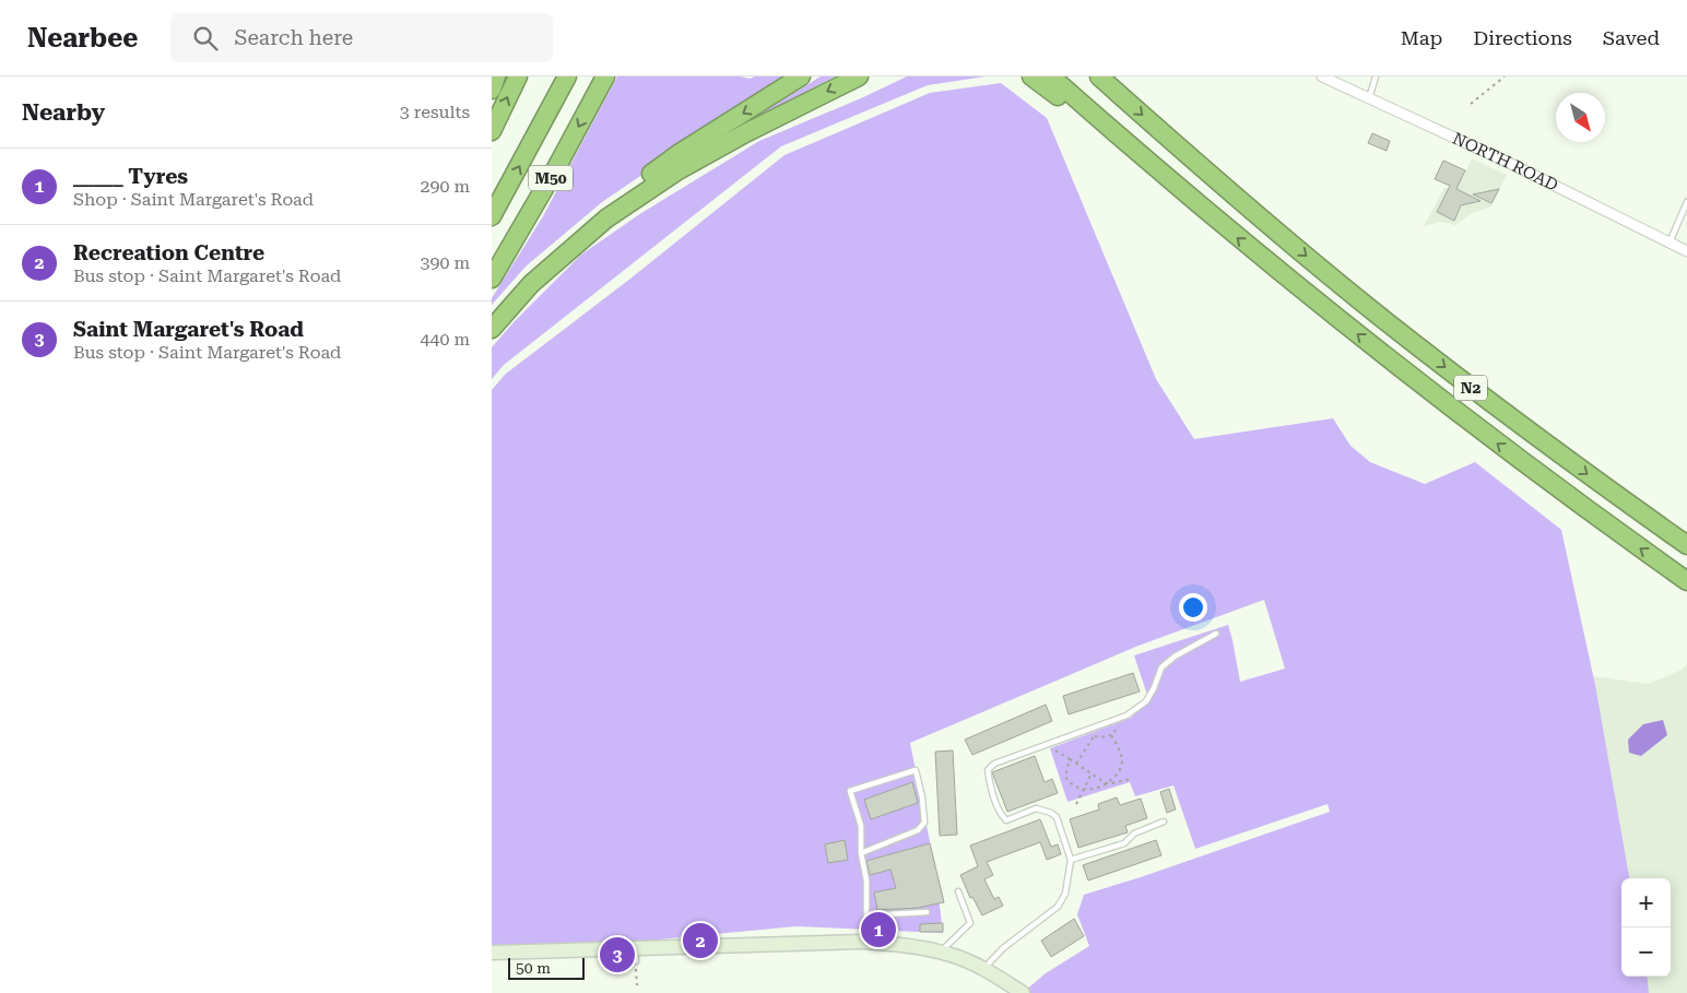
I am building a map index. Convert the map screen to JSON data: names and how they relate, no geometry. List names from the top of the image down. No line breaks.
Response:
{"streets":{"highway":["M50","N2"],"street":["NORTH ROAD"]},"scale_bar":"50 m","north":"bottom right","page":{"header":"Nearbee","search":"Search here","nav":["Map","Directions","Saved"],"heading":["Nearby","3 results"],"list":[{"mark":"1","name":"_____ Tyres","note":"Shop · Saint Margaret's Road","value":"290 m"},{"mark":"2","name":"Recreation Centre","note":"Bus stop · Saint Margaret's Road","value":"390 m"},{"mark":"3","name":"Saint Margaret's Road","note":"Bus stop · Saint Margaret's Road","value":"440 m"}],"map_buttons":["+","−"],"pins":["1","2","3"],"scale":"50 m"}}
